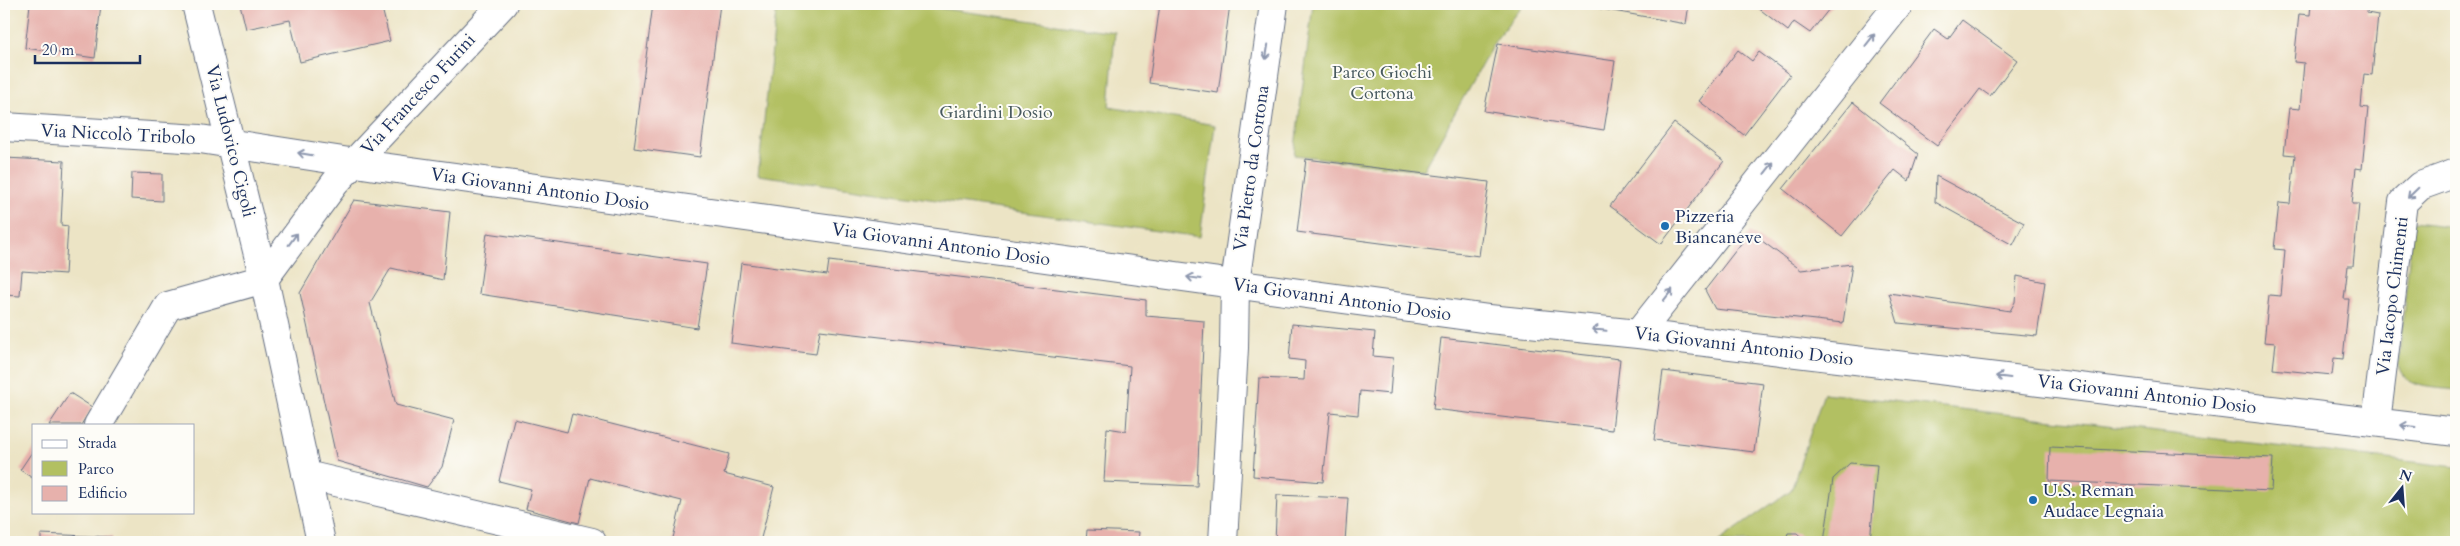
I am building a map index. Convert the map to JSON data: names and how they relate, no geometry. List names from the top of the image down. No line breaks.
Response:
{"streets":{"street":["Via Francesco Furini","Via Niccolò Tribolo","Via Ludovico Cigoli","Via Pietro da Cortona","Via Giovanni Antonio Dosio","Via Iacopo Chimenti"]},"crossings":[["Via Francesco Furini","Via Giovanni Antonio Dosio"],["Via Niccolò Tribolo","Via Ludovico Cigoli"],["Via Niccolò Tribolo","Via Giovanni Antonio Dosio"],["Via Ludovico Cigoli","Via Giovanni Antonio Dosio"],["Via Pietro da Cortona","Via Giovanni Antonio Dosio"],["Via Giovanni Antonio Dosio","Via Iacopo Chimenti"]],"one_way":["Via Pietro da Cortona","Via Giovanni Antonio Dosio","Via Iacopo Chimenti"],"parks":["Parco Giochi Cortona","Giardini Dosio"],"places":["Pizzeria Biancaneve","U.S. Reman Audace Legnaia"],"legend":["Strada","Parco","Edificio"],"scale_bar":"20 m","north":"top"}
